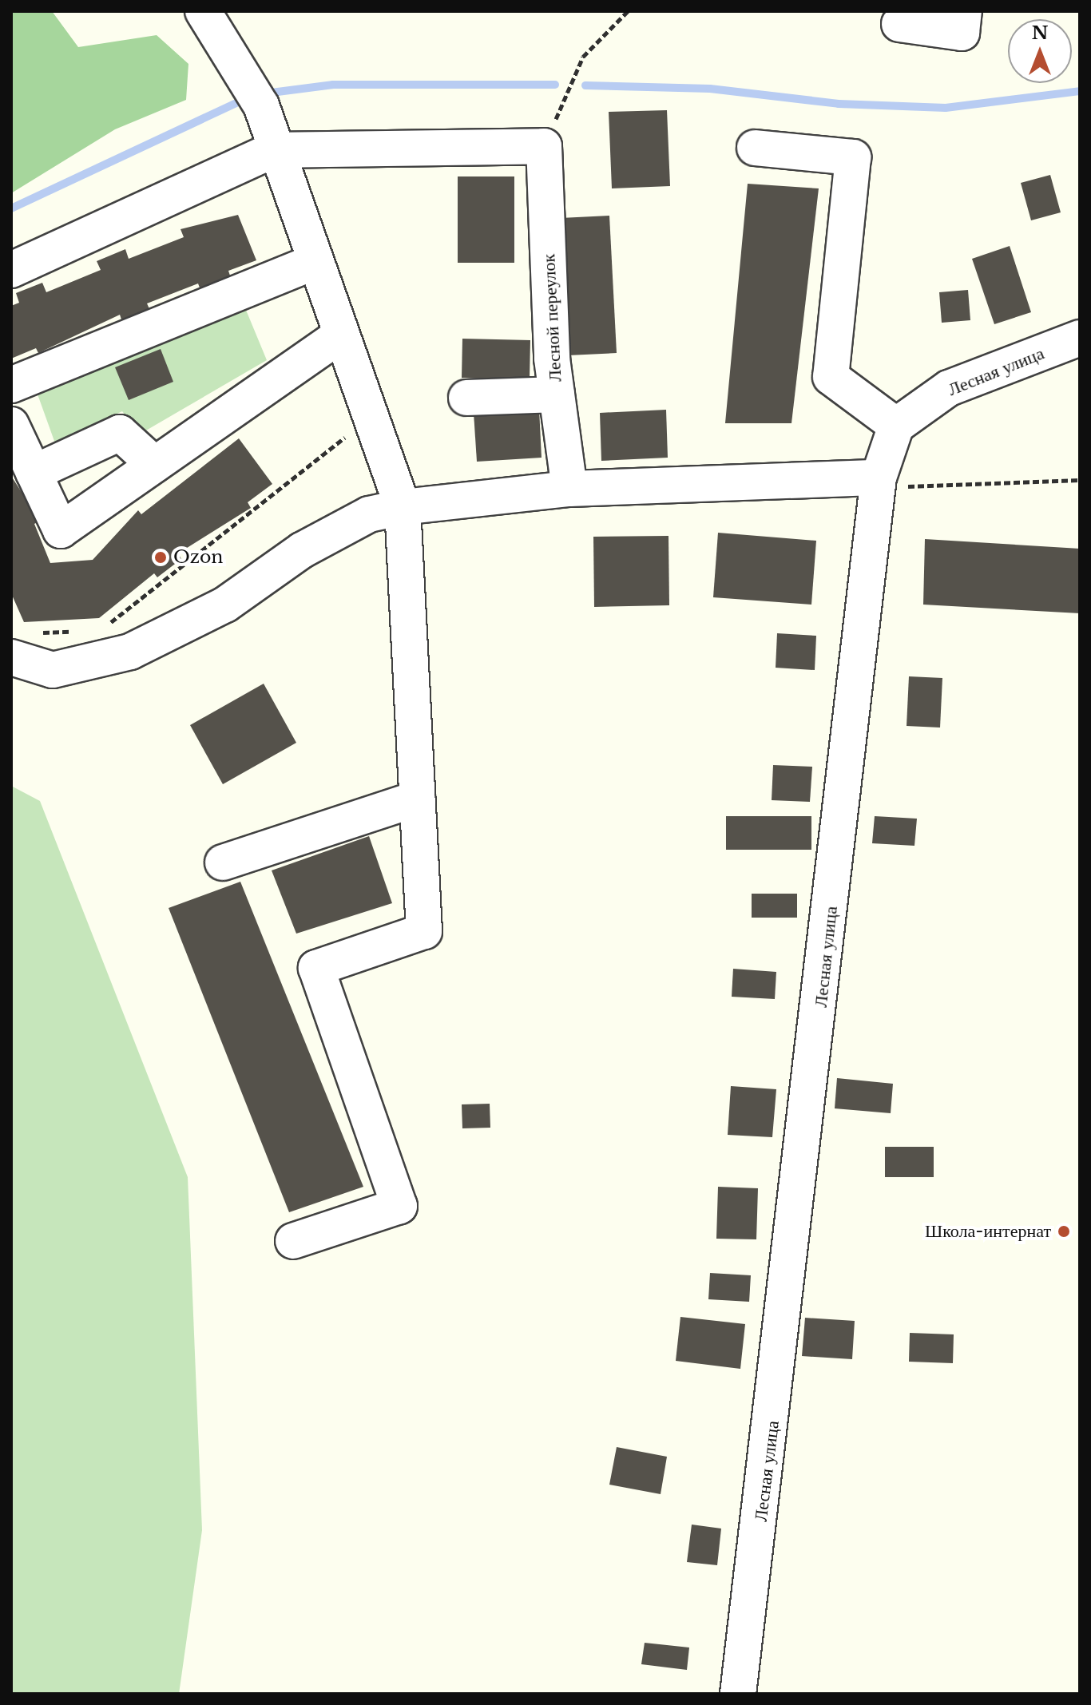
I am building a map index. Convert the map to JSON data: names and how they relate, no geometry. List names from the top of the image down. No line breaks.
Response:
{"streets":{"street":["Лесной переулок","Лесная улица"]},"places":["Ozon","Школа-интернат"],"north":"top"}
